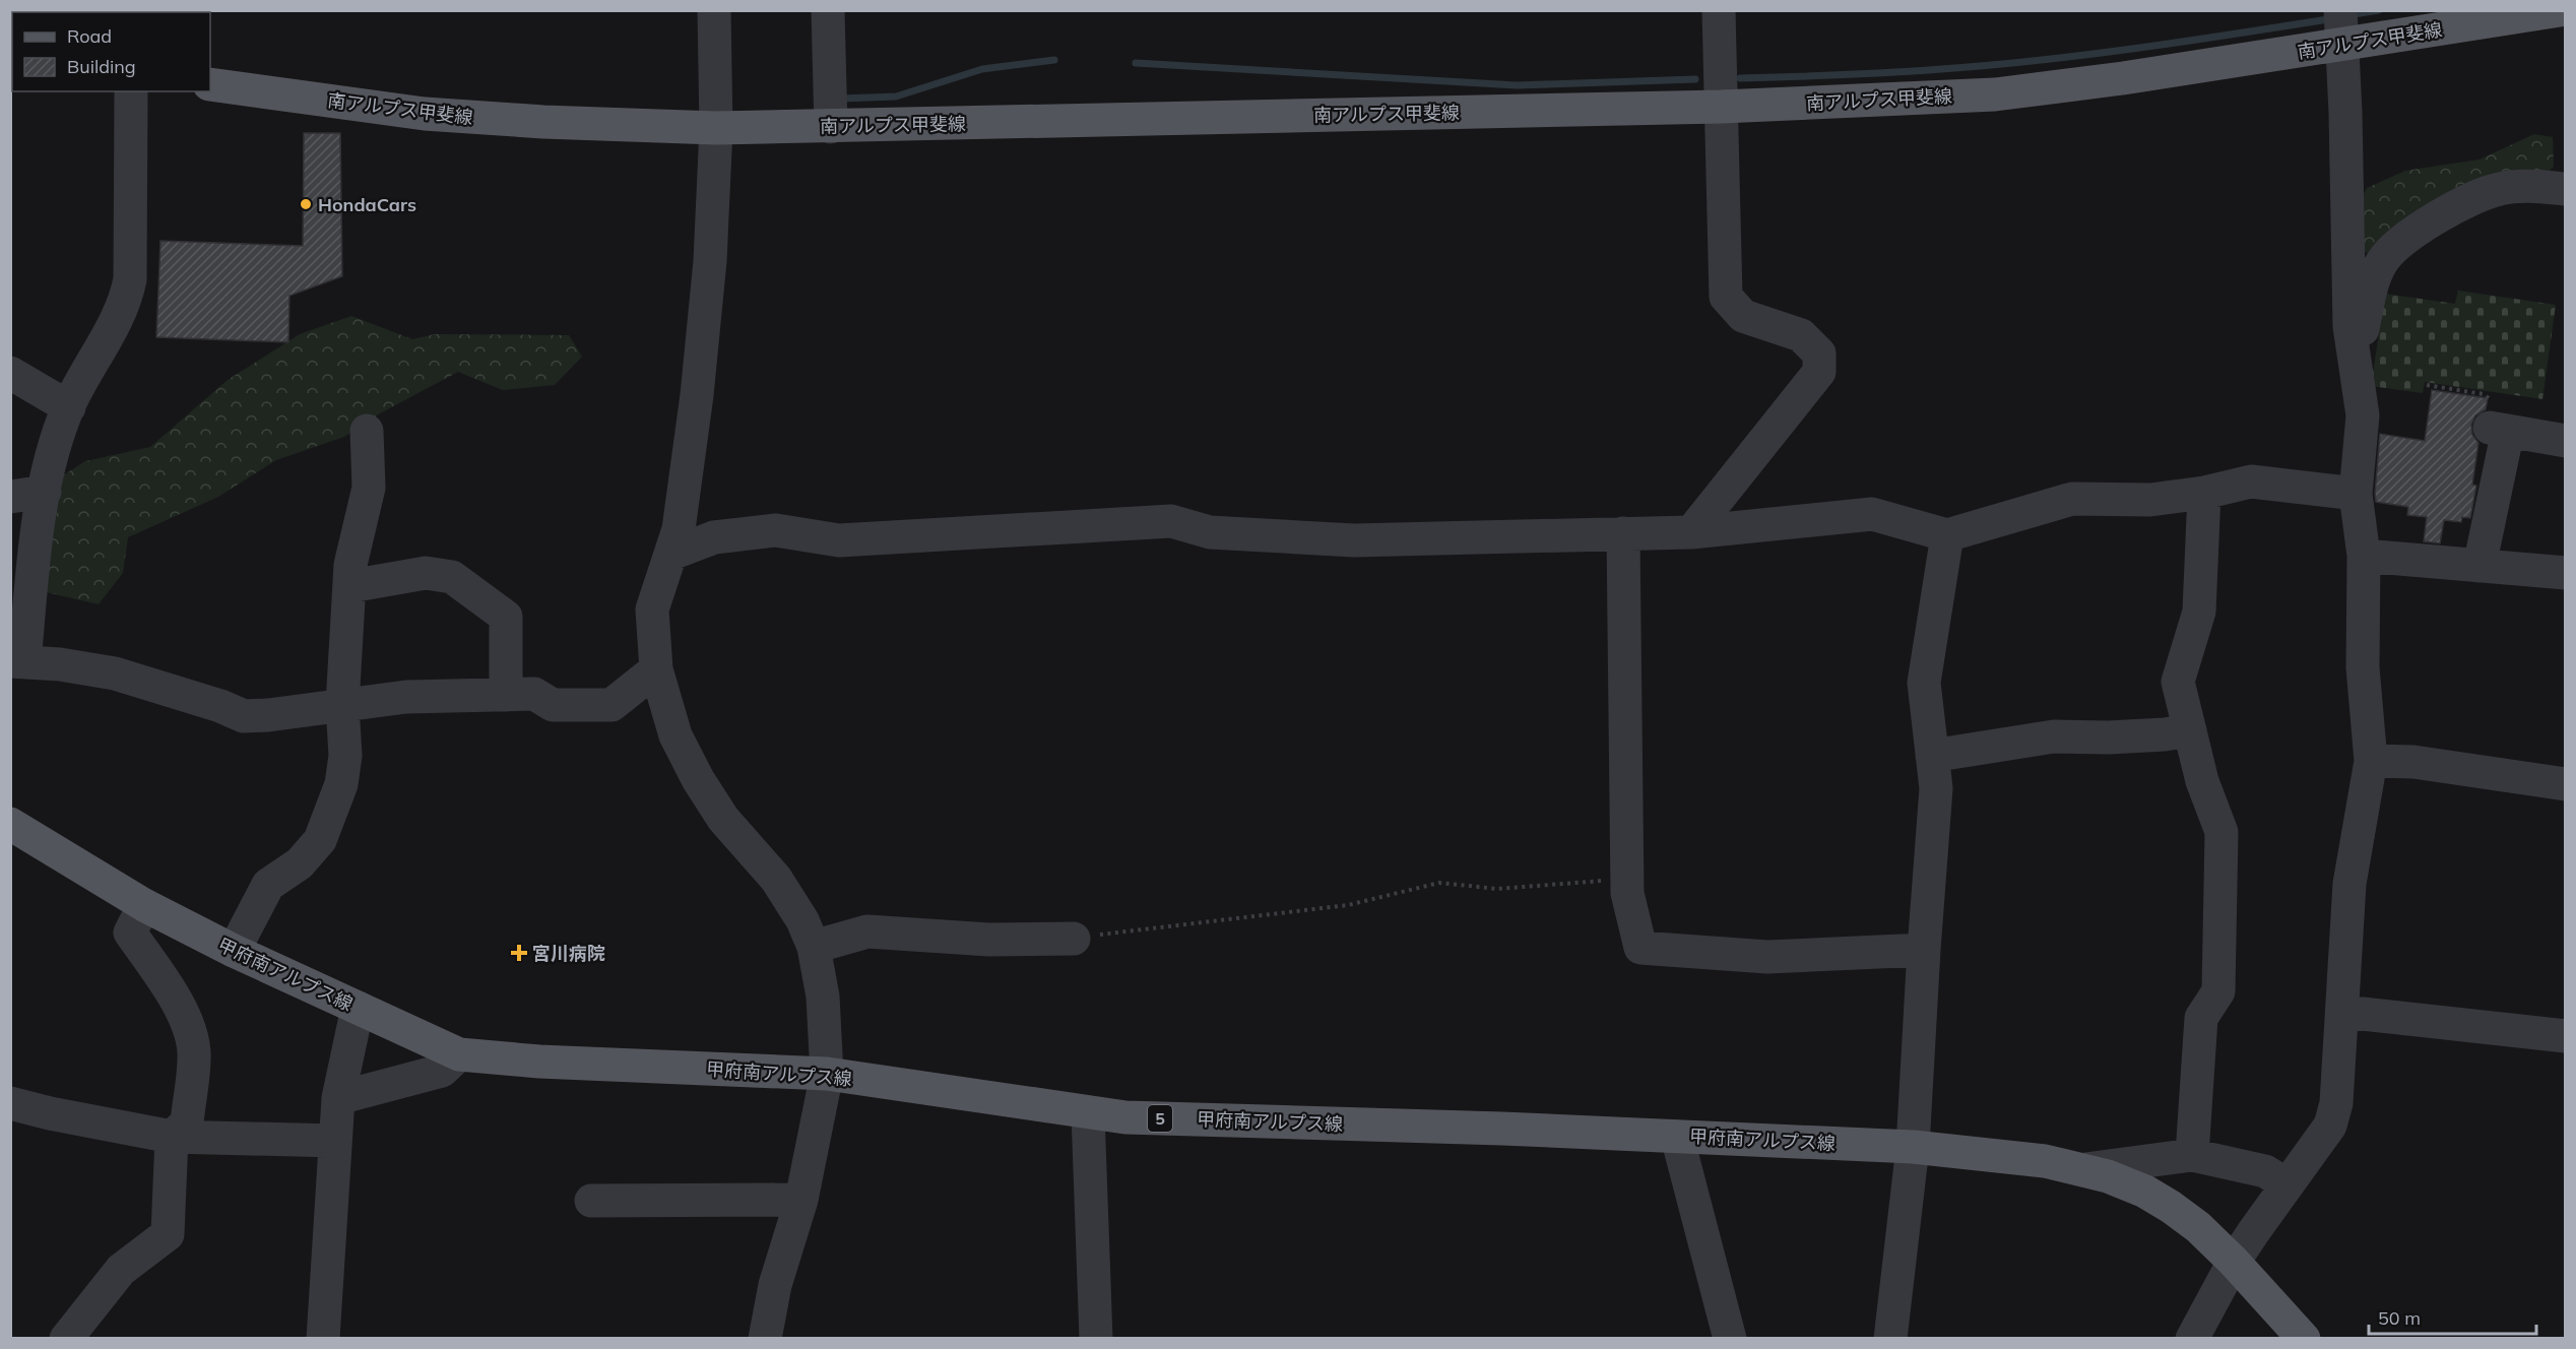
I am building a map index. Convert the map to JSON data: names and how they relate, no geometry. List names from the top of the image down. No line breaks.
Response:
{"streets":{"main road":["南アルプス甲斐線","甲府南アルプス線","5"]},"places":{"other":["HondaCars"],"health":["宮川病院"]},"legend":["Road","Building"],"scale_bar":"50 m"}
